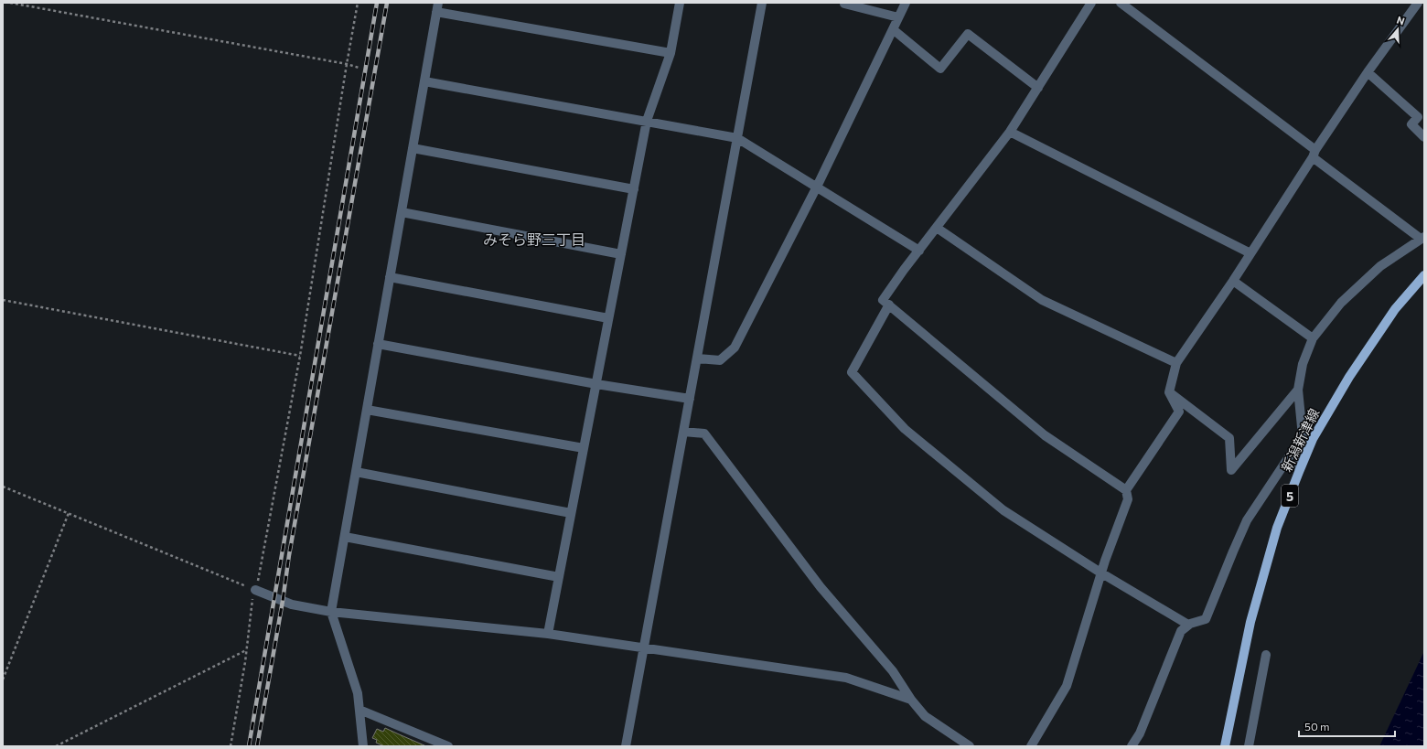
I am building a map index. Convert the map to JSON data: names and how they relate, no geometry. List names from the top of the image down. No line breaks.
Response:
{"streets":{"main road":["新潟新津線","5"]},"districts":["みそら野三丁目"],"scale_bar":"50 m","north":"top"}
